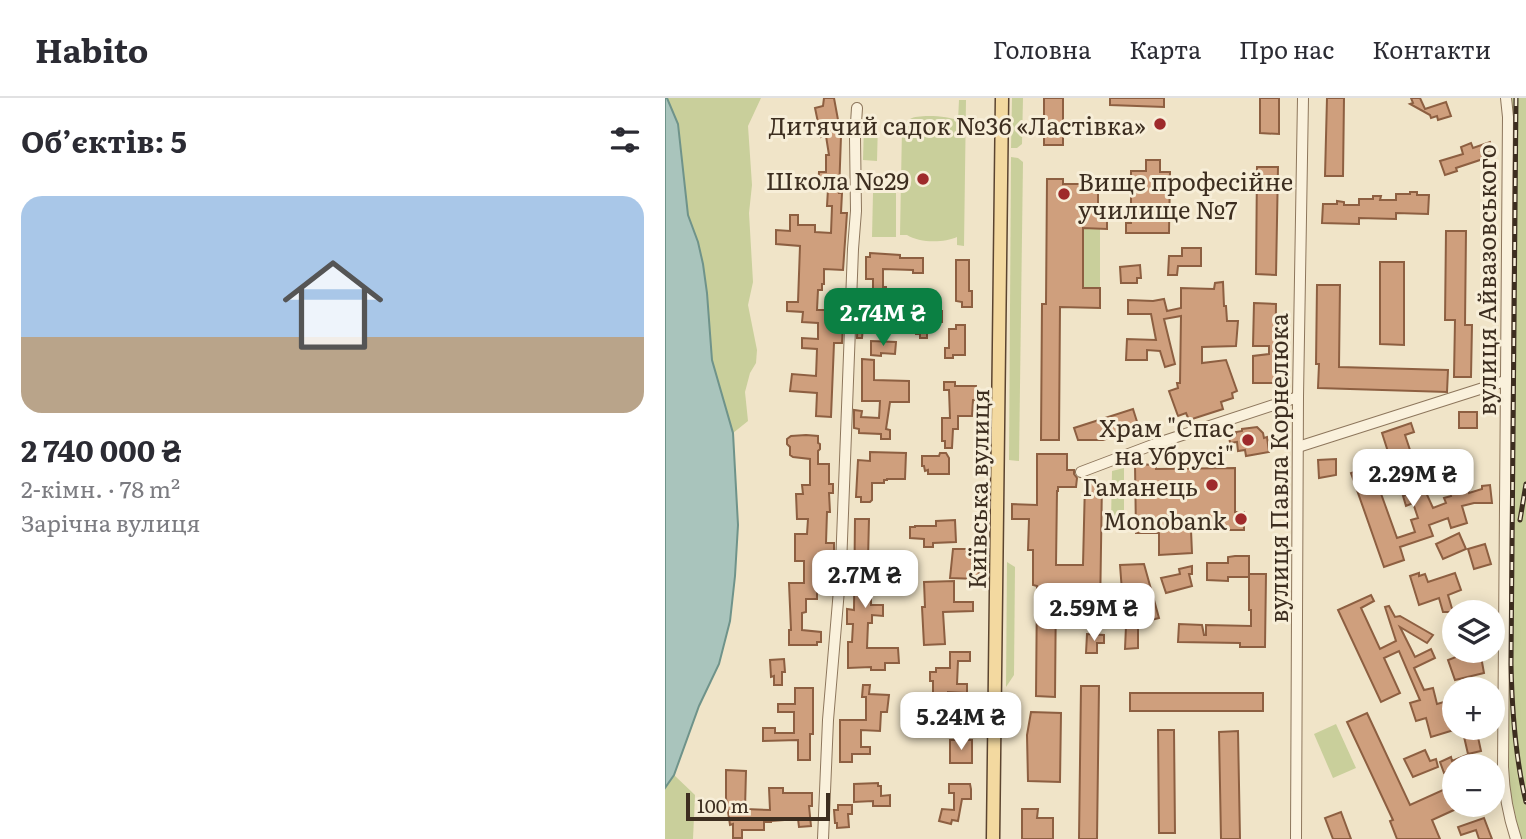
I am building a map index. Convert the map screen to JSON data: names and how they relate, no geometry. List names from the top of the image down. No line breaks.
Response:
{"streets":{"main road":["Київська вулиця"],"street":["вулиця Айвазовського","вулиця Павла Корнелюка"]},"places":["Дитячий садок №36 «Ластівка»","Школа №29","Вище професійне училище №7","Храм \"Спас на Убрусі\"","Гаманець","Monobank"],"scale_bar":"100 m","page":{"header":"Habito","nav":["Головна","Карта","Про нас","Контакти"],"heading":"Об’єктів: 5","list":[{"name":"2 740 000 ₴","note":"2-кімн. · 78 m² · Зарічна вулиця"}],"price":["2.74M ₴","2.29M ₴","2.7M ₴","2.59M ₴","5.24M ₴"],"map_buttons":["+","−"],"scale":"100 m"}}
